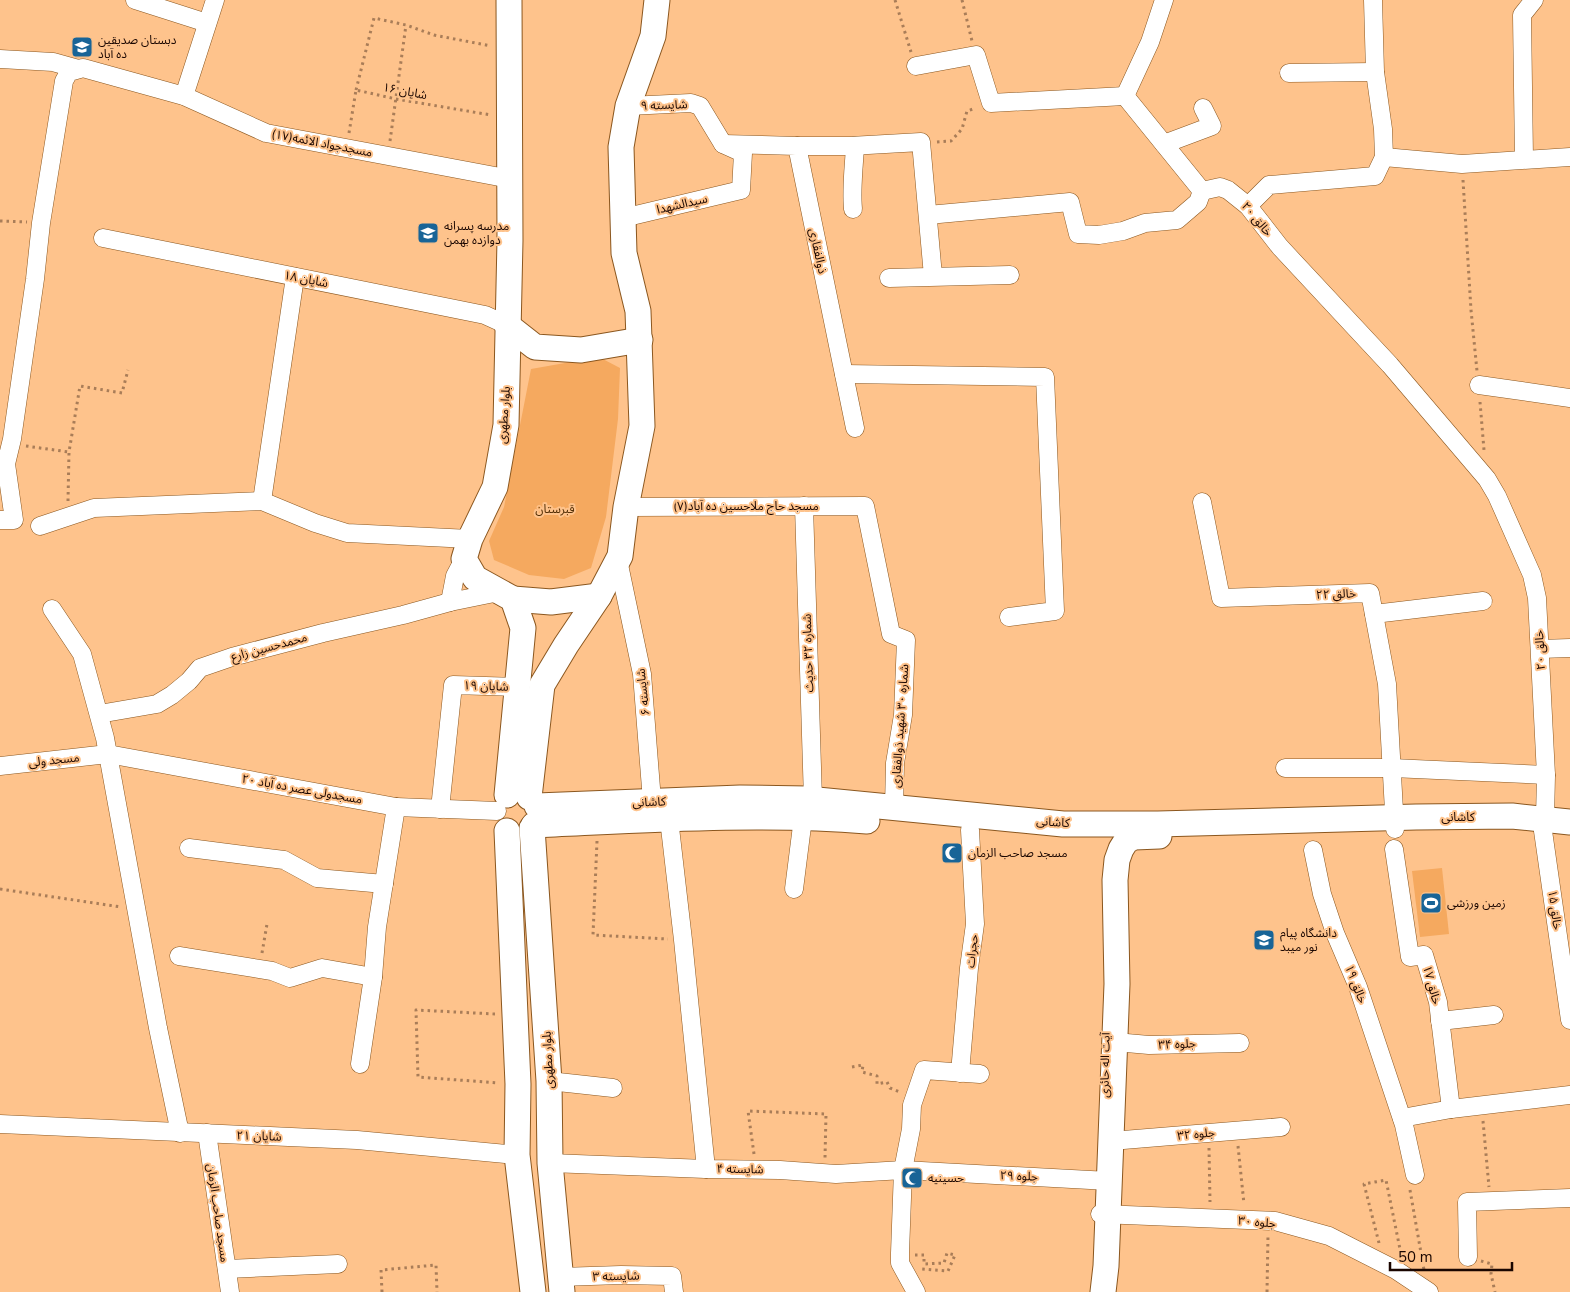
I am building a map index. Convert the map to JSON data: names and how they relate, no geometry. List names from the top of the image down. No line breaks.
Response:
{"streets":{"main road":["بلوار مطهری","کاشانی","آیت اله حائری"],"street":["شایسته ۹","مسجدجواد الائمه(۱۷)","سیدالشهدا","خالق ۲۰","ذوالفقاری","شایان ۱۸","مسجد حاج ملاحسین ده آباد(۷)","خالق ۲۲","محمدحسین زارع","شماره ۳۲ حدیث","شایان ۱۹","شایسته ۶","شماره ۳۰ شهید ذوالفقاری","مسجد ولی","مسجدولی عصر ده آباد ۲۰","خالق ۱۵","حجرات","خالق ۱۹","خالق ۱۷","جلوه ۳۴","جلوه ۳۲","شایان ۲۱","شایسته ۴","جلوه ۲۹","مسجد صاحب الزمان","جلوه ۳۰","شایسته ۳"],"path":["شایان ۱۶"]},"crossings":[["شایان ۱۶","بلوار مطهری"],["شایسته ۹","سیدالشهدا"],["شایسته ۹","بلوار مطهری"],["مسجدجواد الائمه(۱۷)","بلوار مطهری"],["سیدالشهدا","بلوار مطهری"],["خالق ۲۰","کاشانی"],["خالق ۲۰","خالق ۱۵"],["شایان ۱۸","بلوار مطهری"],["بلوار مطهری","مسجد حاج ملاحسین ده آباد(۷)"],["بلوار مطهری","محمدحسین زارع"],["بلوار مطهری","شایان ۱۹"],["بلوار مطهری","شایسته ۶"],["بلوار مطهری","مسجدولی عصر ده آباد ۲۰"],["بلوار مطهری","کاشانی"],["بلوار مطهری","شایان ۲۱"],["بلوار مطهری","شایسته ۴"],["بلوار مطهری","شایسته ۳"],["مسجد حاج ملاحسین ده آباد(۷)","شماره ۳۲ حدیث"],["مسجد حاج ملاحسین ده آباد(۷)","شماره ۳۰ شهید ذوالفقاری"],["خالق ۲۲","کاشانی"],["خالق ۲۲","خالق ۱۷"],["شماره ۳۲ حدیث","کاشانی"],["شایان ۱۹","مسجدولی عصر ده آباد ۲۰"],["شایسته ۶","کاشانی"],["شایسته ۶","شایسته ۴"],["شماره ۳۰ شهید ذوالفقاری","کاشانی"],["مسجد ولی","مسجدولی عصر ده آباد ۲۰"],["مسجدولی عصر ده آباد ۲۰","کاشانی"],["کاشانی","خالق ۱۵"],["کاشانی","حجرات"],["کاشانی","خالق ۱۷"],["کاشانی","آیت اله حائری"],["جلوه ۳۴","آیت اله حائری"],["آیت اله حائری","جلوه ۳۲"],["آیت اله حائری","جلوه ۲۹"],["آیت اله حائری","جلوه ۳۰"],["شایان ۲۱","مسجد صاحب الزمان"],["شایسته ۴","جلوه ۲۹"]],"parks":["قبرستان"],"places":{"school or university":["دبستان صدیقین ده آباد","مدرسه پسرانه دوازده بهمن","دانشگاه پیام نور میبد"],"mosque":["مسجد صاحب الزمان","حسینیه"],"sports":["زمین ورزشی"]},"scale_bar":"50 m"}
